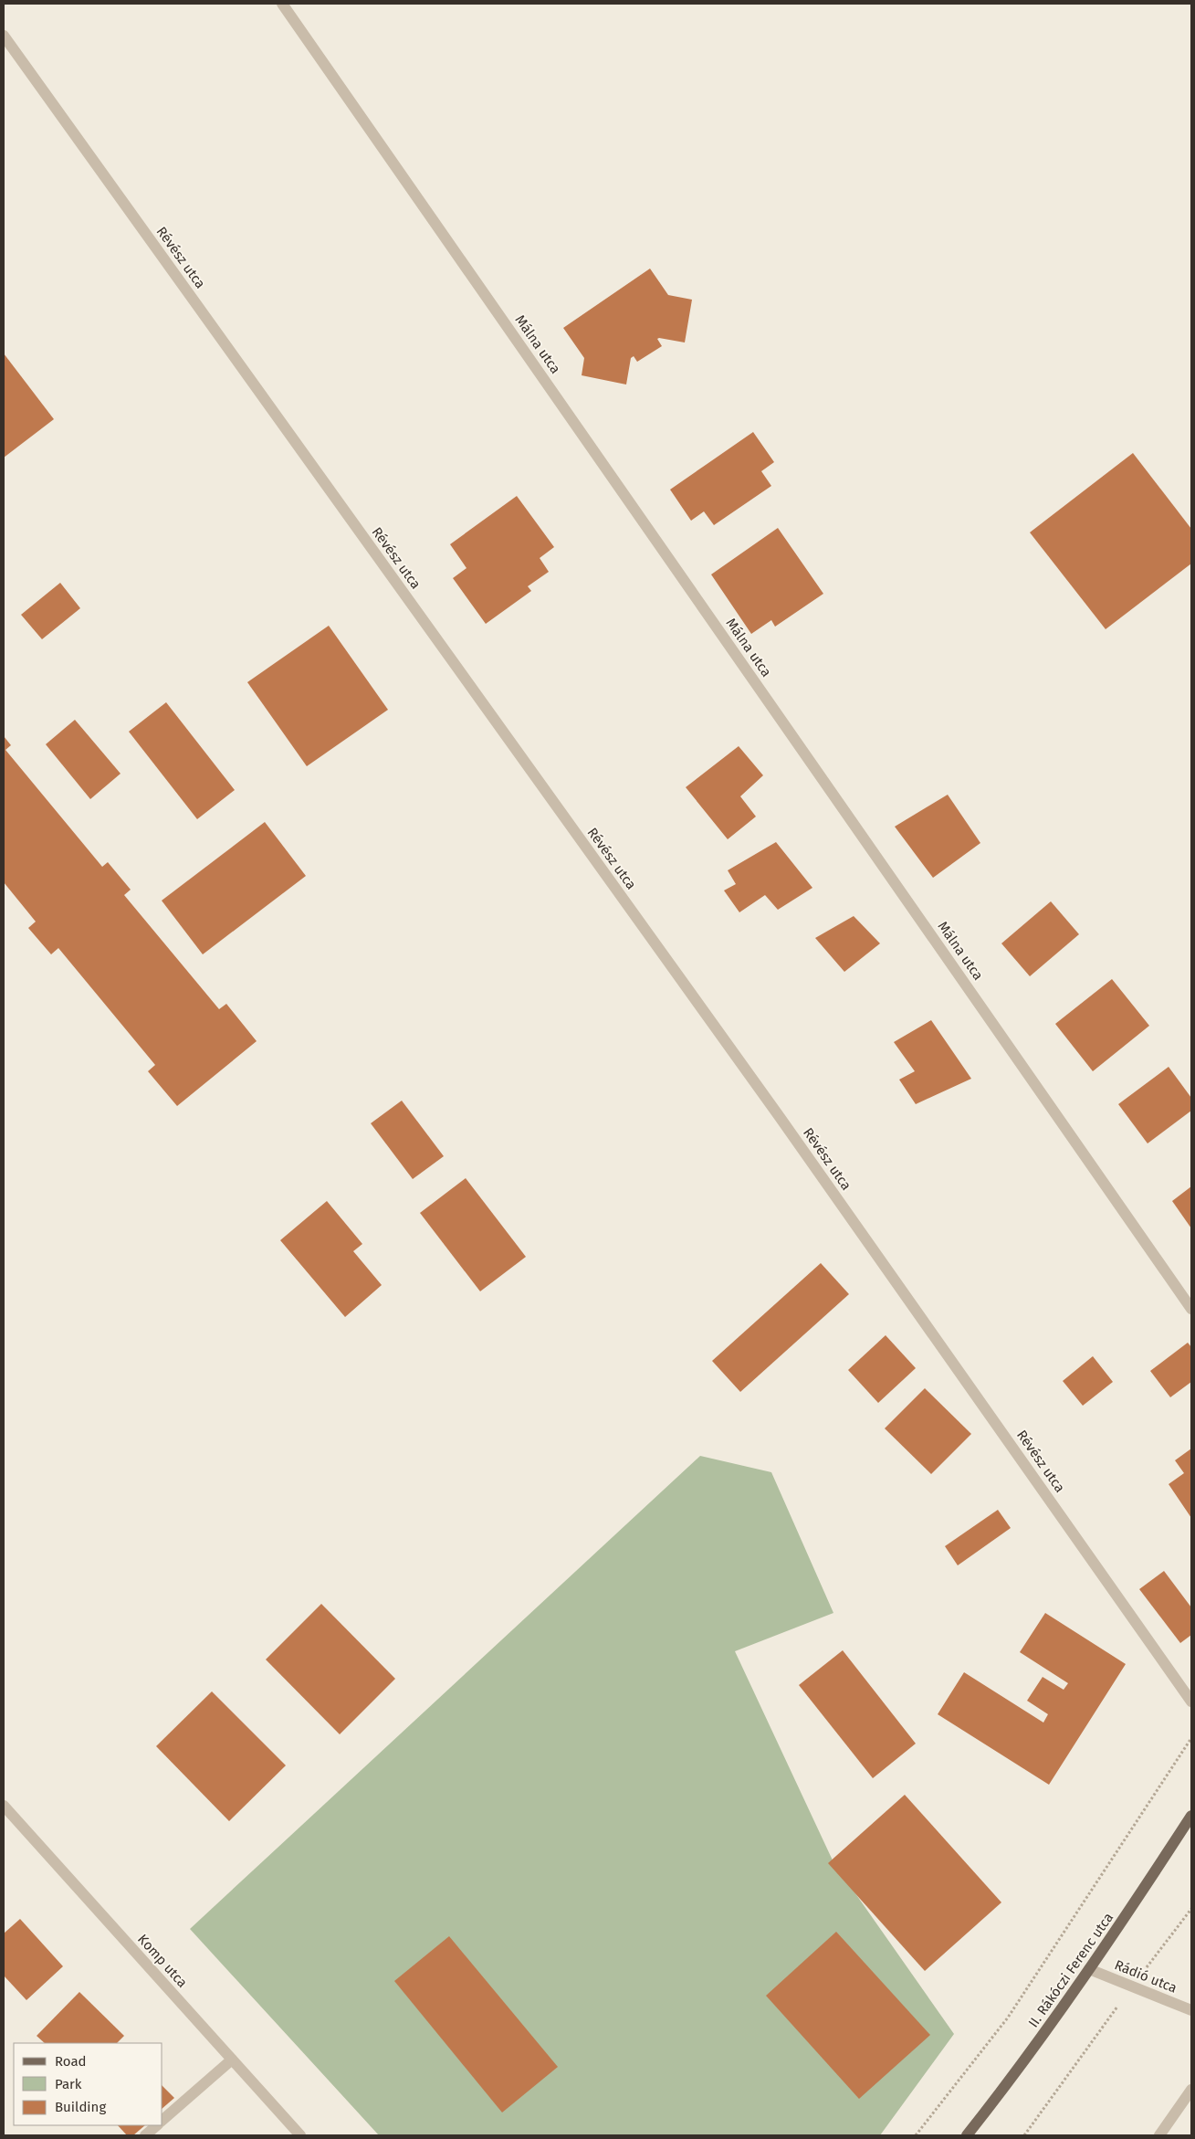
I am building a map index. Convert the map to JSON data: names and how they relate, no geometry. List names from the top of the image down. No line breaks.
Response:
{"streets":{"main road":["II. Rákóczi Ferenc utca"],"street":["Révész utca","Málna utca","Komp utca","Rádió utca"]},"crossings":[["II. Rákóczi Ferenc utca","Rádió utca"]],"legend":["Road","Park","Building"]}
